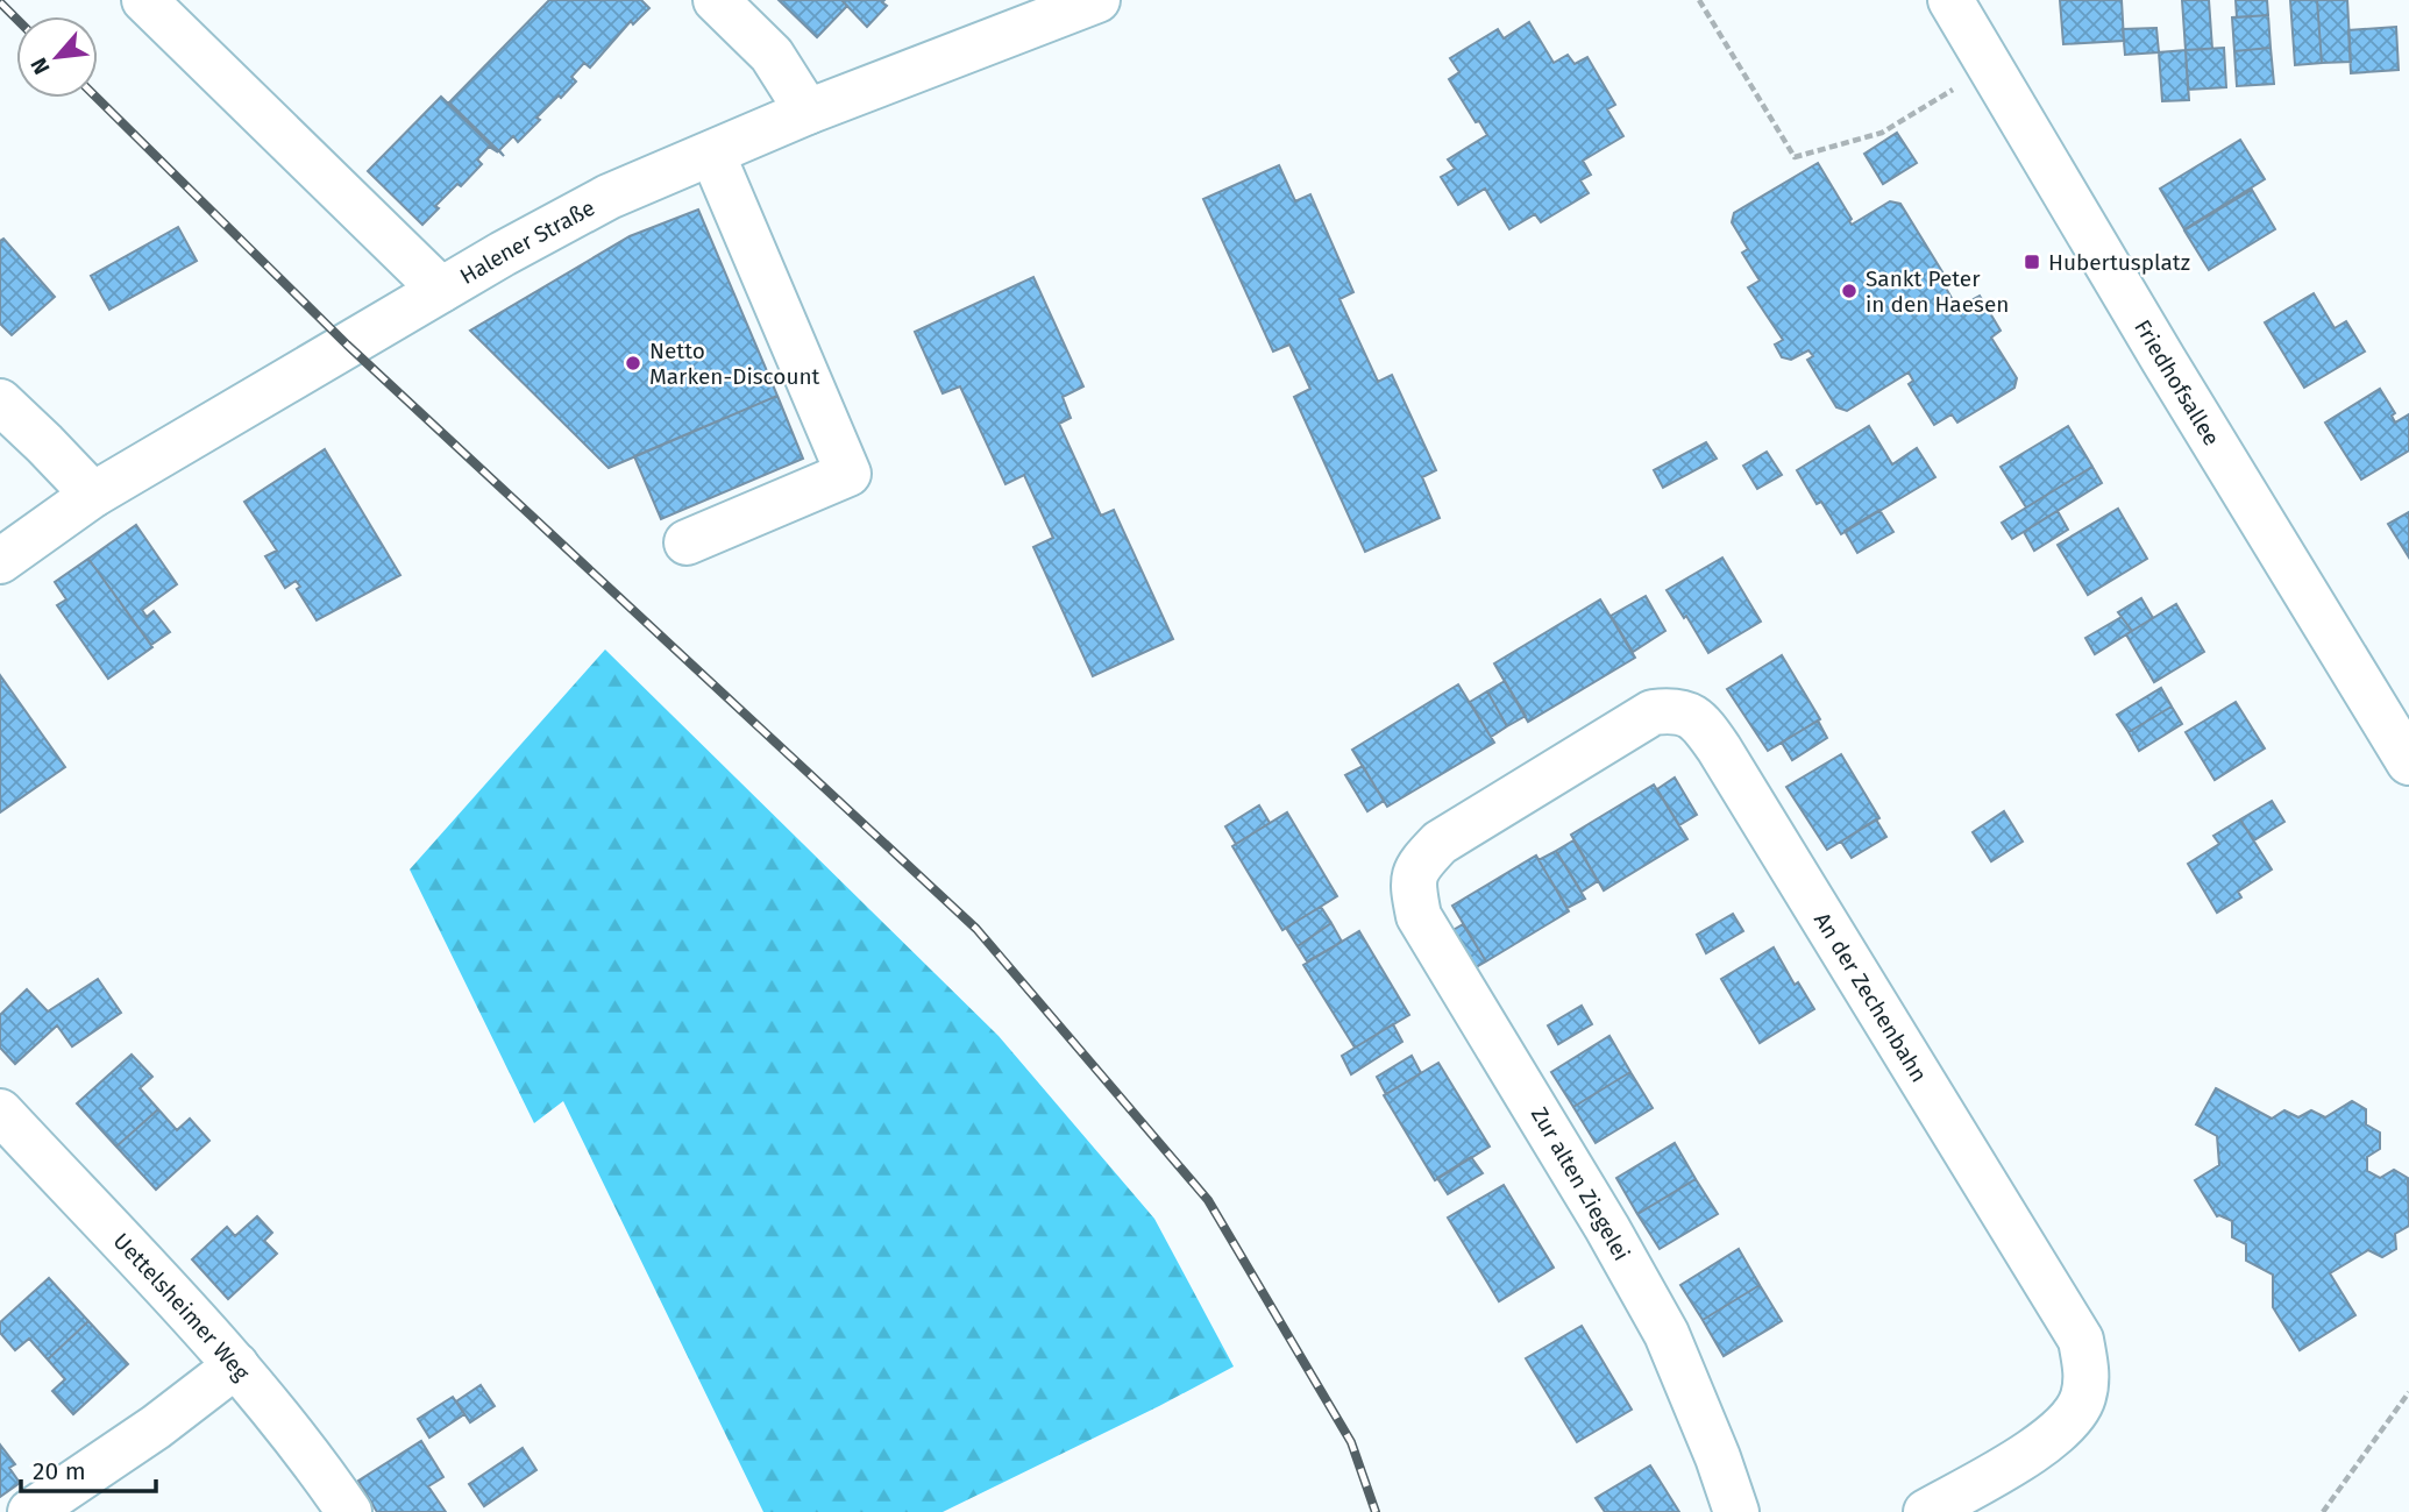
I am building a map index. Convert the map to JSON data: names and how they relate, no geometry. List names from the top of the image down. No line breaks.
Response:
{"streets":{"street":["Halener Straße","Friedhofsallee","An der Zechenbahn","Zur alten Ziegelei","Uettelsheimer Weg"]},"crossings":[["An der Zechenbahn","Zur alten Ziegelei"]],"places":{"transit":["Hubertusplatz"],"other":["Sankt Peter in den Haesen","Netto Marken-Discount"]},"scale_bar":"20 m","north":"bottom left"}
